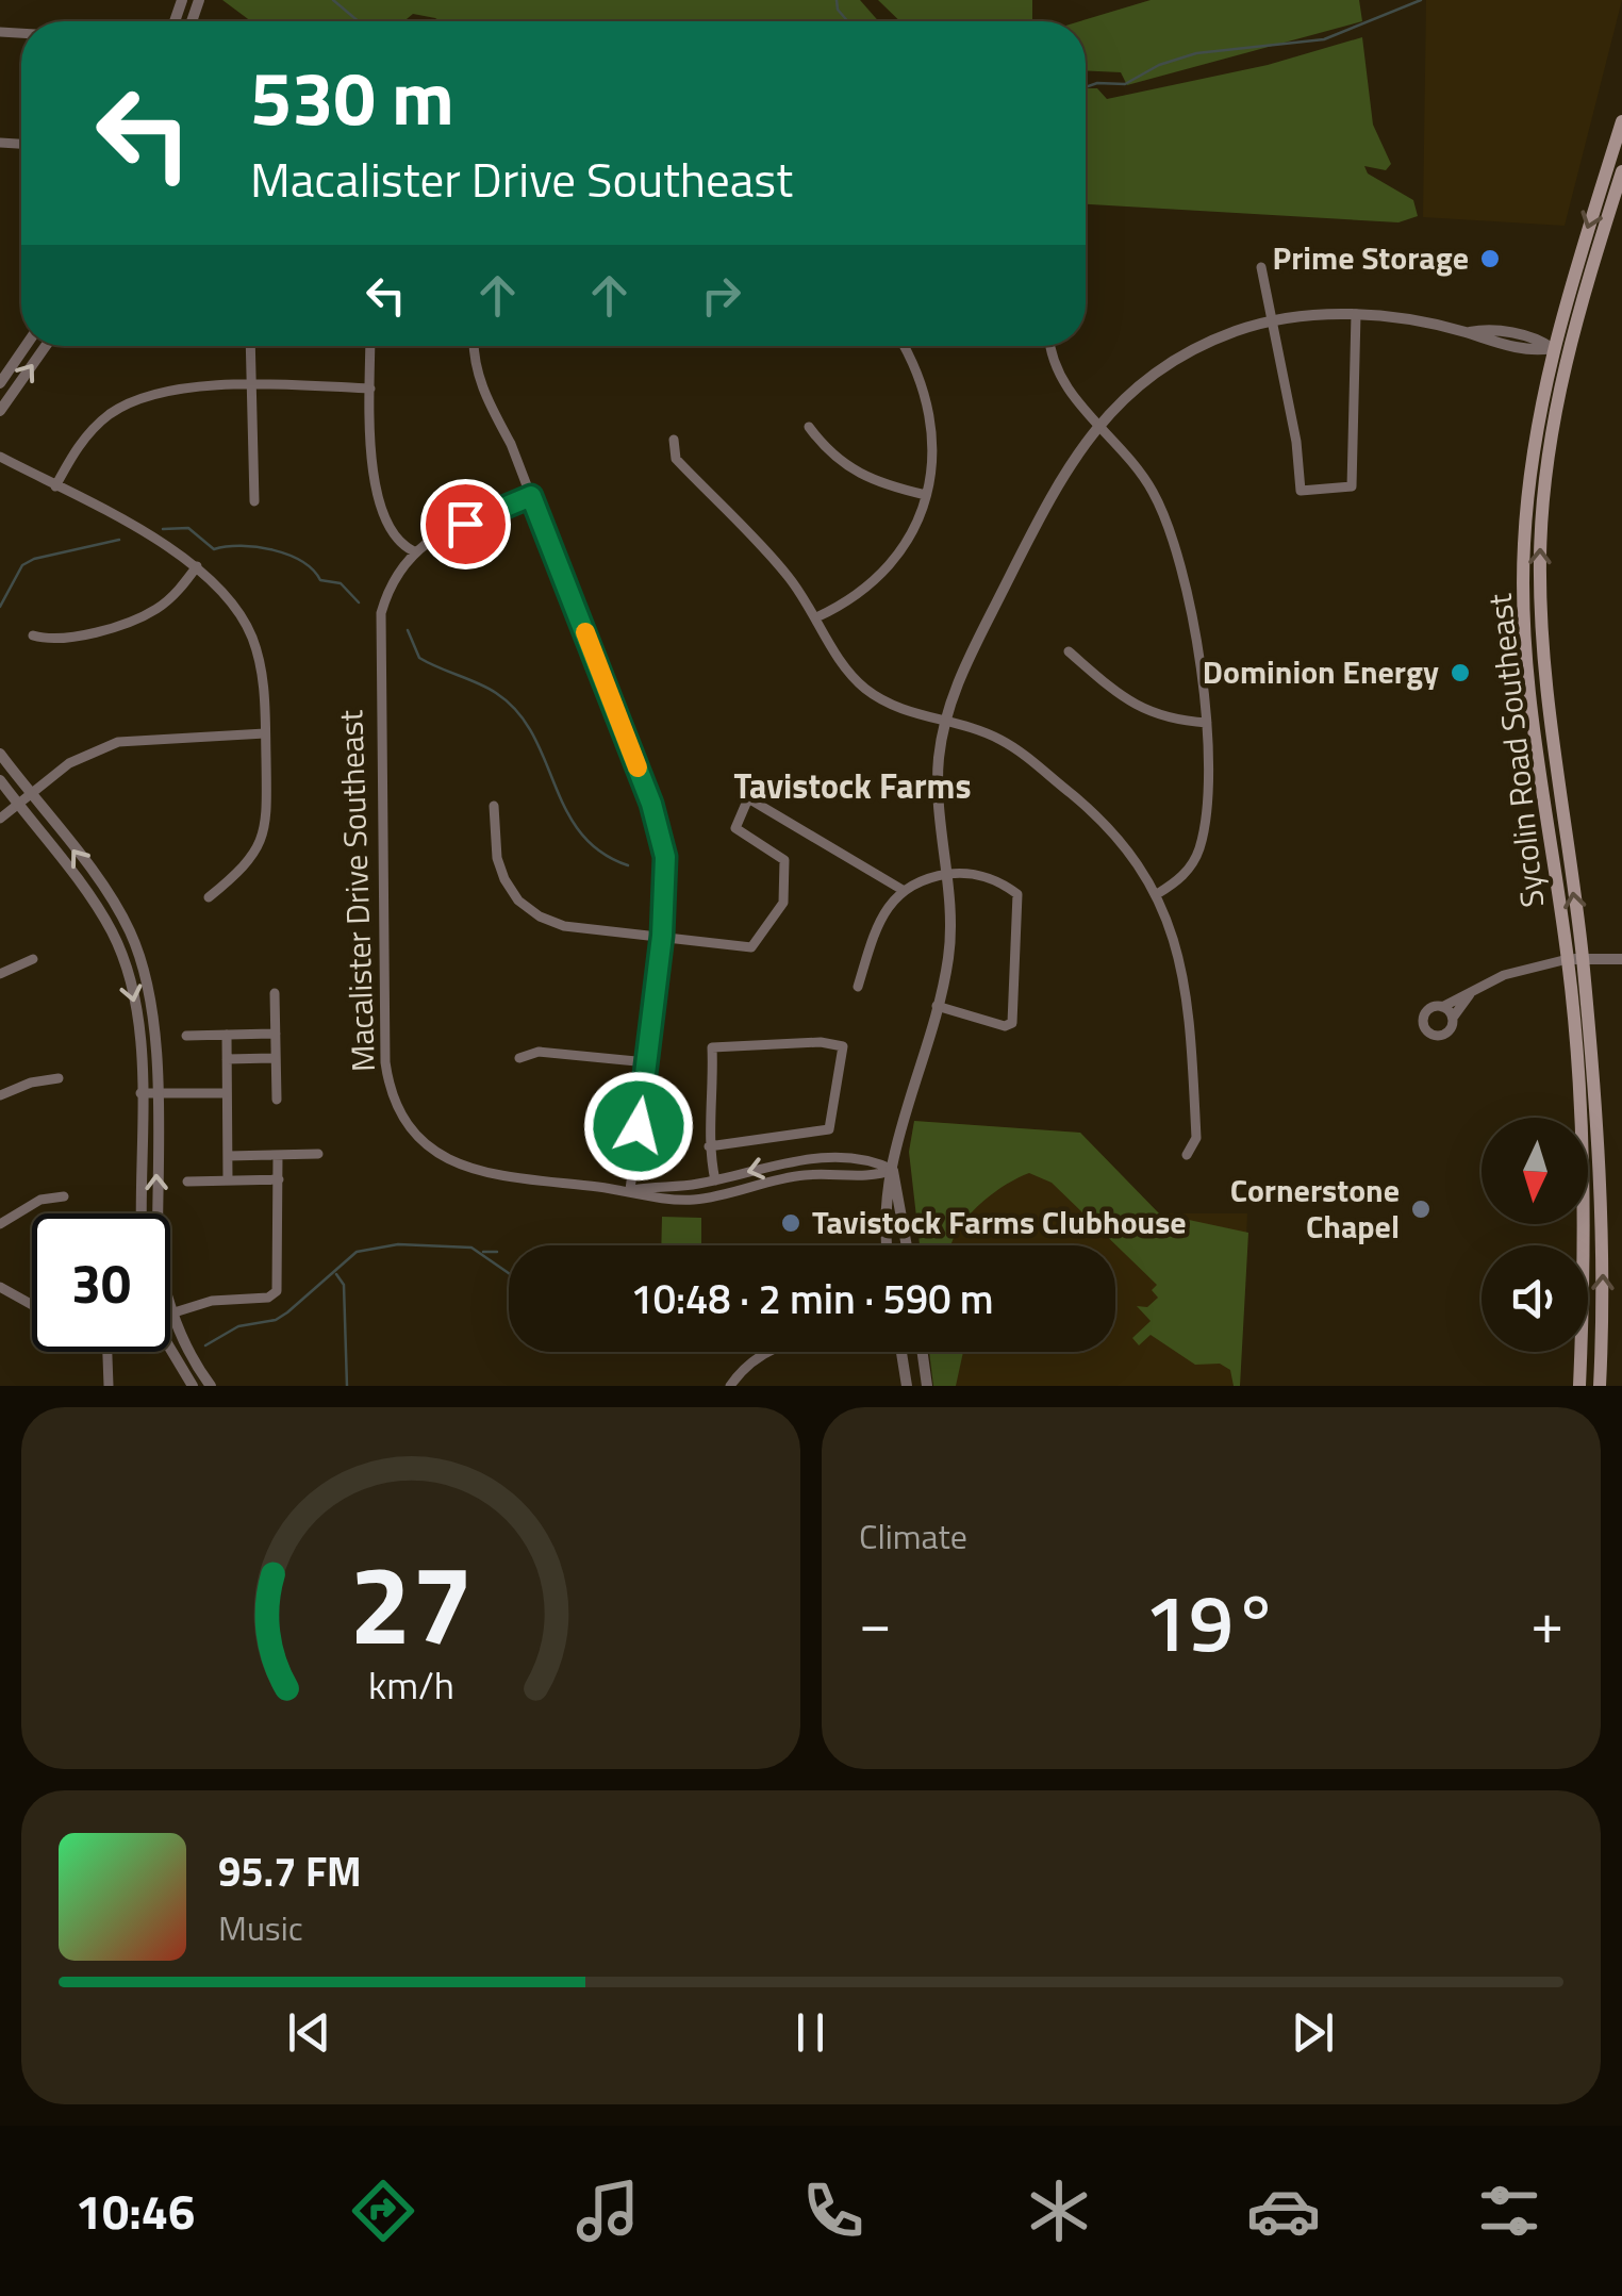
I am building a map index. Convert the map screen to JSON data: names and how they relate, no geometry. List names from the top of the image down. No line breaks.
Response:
{"streets":{"main road":["Sycolin Road Southeast"],"street":["Macalister Drive Southeast"]},"districts":["Tavistock Farms"],"places":["Prime Storage","Dominion Energy","Cornerstone Chapel","Tavistock Farms Clubhouse"],"north":"bottom","page":{"turn":["530 m","Macalister Drive Southeast"],"limit":"30","trip":"10:48 · 2 min · 590 m","tile":"Climate","heat":["−","19°","+"],"song":["95.7 FM","Music"],"tabs":"10:46","gauge":["27","km/h"]}}
